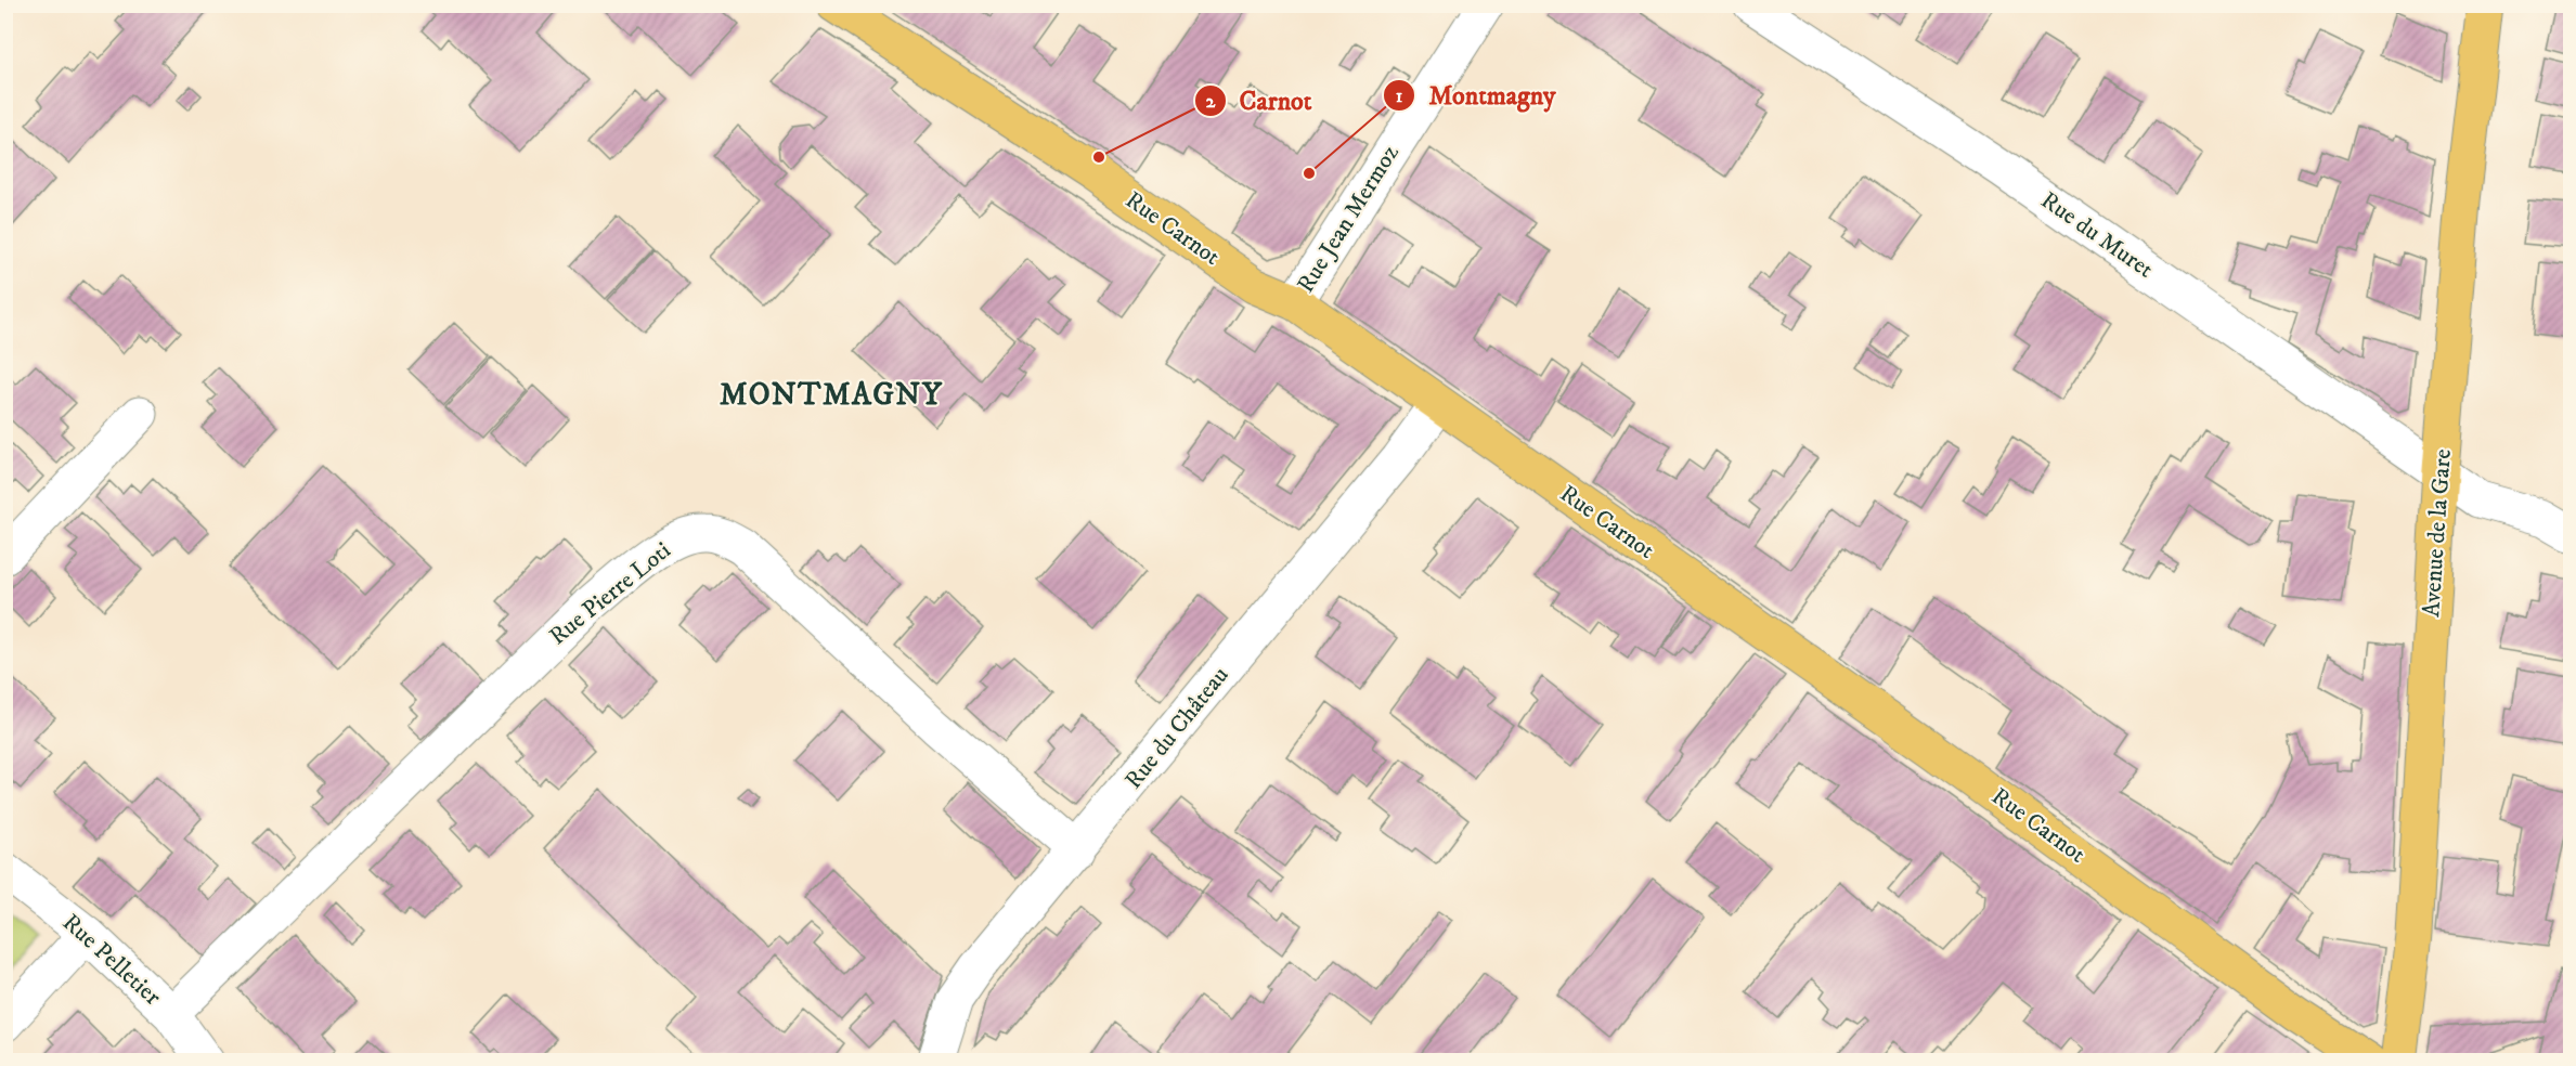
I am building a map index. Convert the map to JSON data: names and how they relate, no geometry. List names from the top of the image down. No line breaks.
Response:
{"streets":{"main road":["Rue Carnot","Avenue de la Gare"],"street":["Rue Jean Mermoz","Rue du Muret","Rue Pierre Loti","Rue du Château","Rue Pelletier"]},"crossings":[["Rue Jean Mermoz","Rue Carnot"],["Rue Carnot","Rue du Château"],["Rue du Muret","Avenue de la Gare"],["Rue Pierre Loti","Rue du Château"],["Rue Pierre Loti","Rue Pelletier"]],"districts":["MONTMAGNY"],"places":["Carnot","Montmagny"]}
